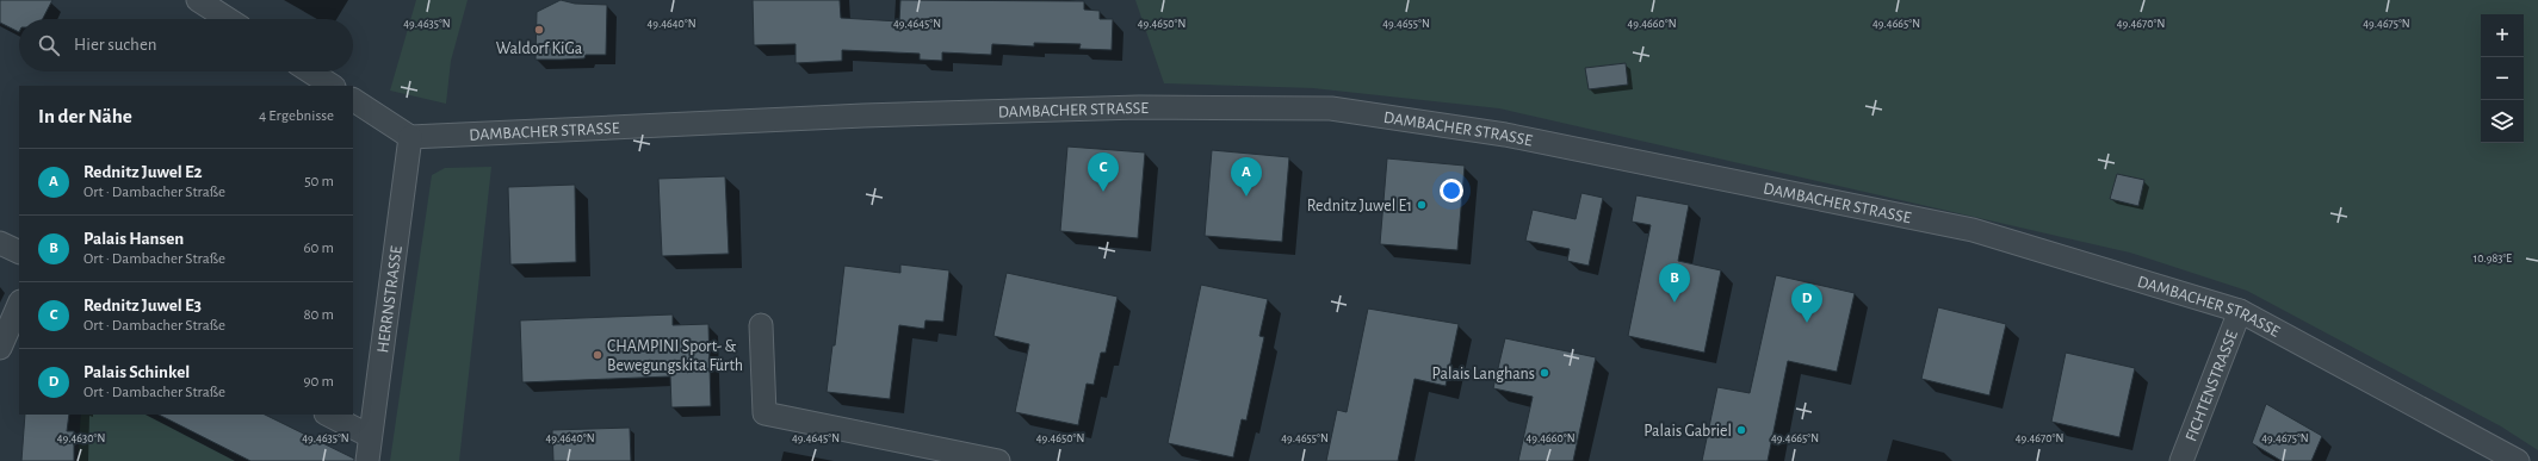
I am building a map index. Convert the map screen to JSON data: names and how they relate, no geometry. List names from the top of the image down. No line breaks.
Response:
{"streets":{"street":["DAMBACHER STRASSE","HERRNSTRASSE","FICHTENSTRASSE"]},"crossings":[["DAMBACHER STRASSE","HERRNSTRASSE"],["DAMBACHER STRASSE","FICHTENSTRASSE"]],"places":["Waldorf KiGa","Rednitz Juwel E1","CHAMPINI Sport- & Bewegungskita Fürth","Palais Langhans","Palais Gabriel"],"page":{"map_buttons":["+","−"],"search":"Hier suchen","heading":["In der Nähe","4 Ergebnisse"],"list":[{"mark":"A","name":"Rednitz Juwel E2","note":"Ort · Dambacher Straße","value":"50 m"},{"mark":"B","name":"Palais Hansen","note":"Ort · Dambacher Straße","value":"60 m"},{"mark":"C","name":"Rednitz Juwel E3","note":"Ort · Dambacher Straße","value":"80 m"},{"mark":"D","name":"Palais Schinkel","note":"Ort · Dambacher Straße","value":"90 m"}],"pins":["C","A","B","D"]},"coordinates":["49.4635°N","49.4640°N","49.4645°N","49.4650°N","49.4655°N","49.4660°N","49.4665°N","49.4670°N","49.4675°N","10.983°E","49.4630°N"]}
